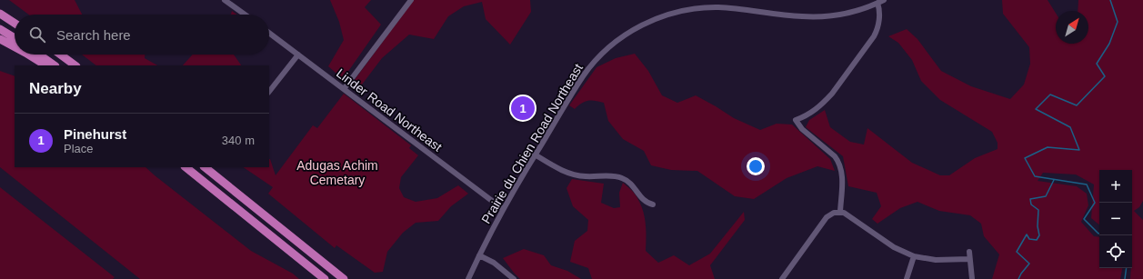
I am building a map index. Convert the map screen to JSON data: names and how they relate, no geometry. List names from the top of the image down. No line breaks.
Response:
{"streets":{"street":["Linder Road Northeast","Prairie du Chien Road Northeast"]},"crossings":[["Linder Road Northeast","Prairie du Chien Road Northeast"]],"parks":["Adugas Achim Cemetary"],"north":"top right","page":{"search":"Search here","heading":"Nearby","pins":"1","list":[{"mark":"1","name":"Pinehurst","note":"Place","value":"340 m"}],"map_buttons":["+","−"]}}
